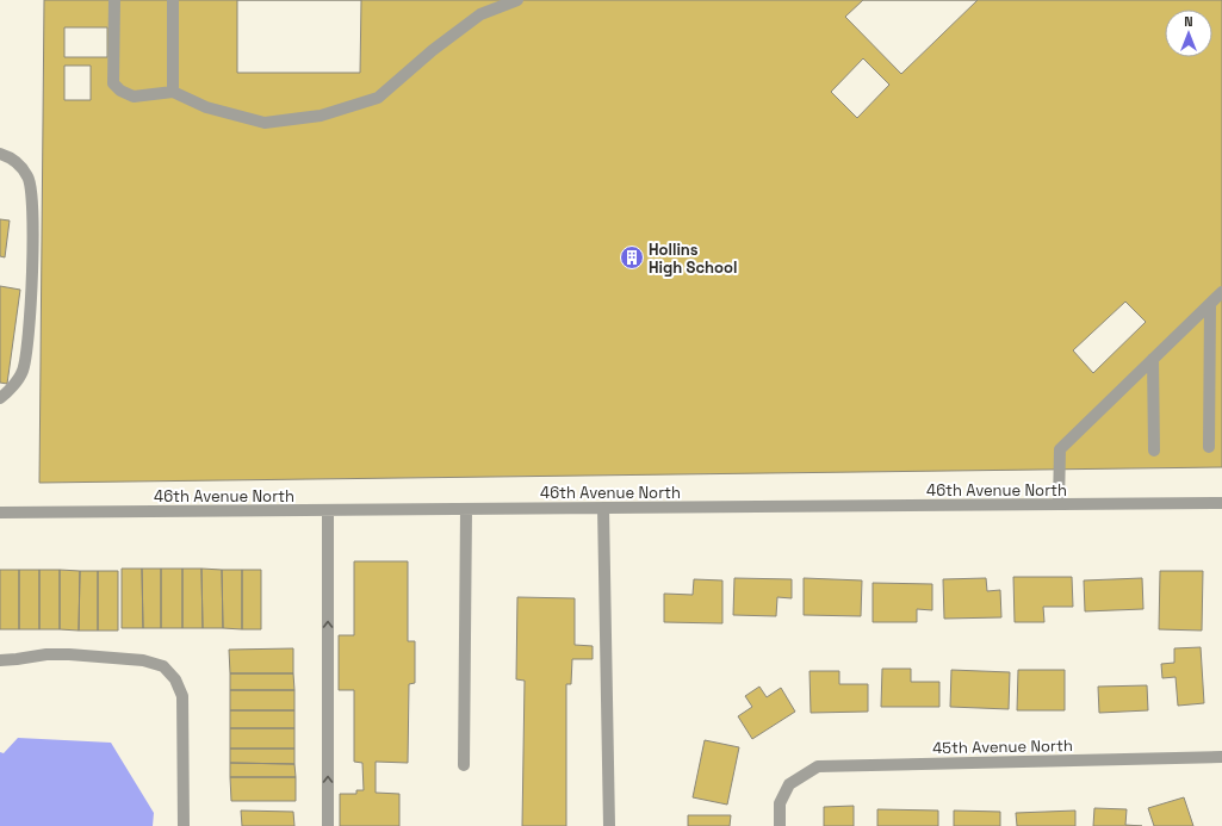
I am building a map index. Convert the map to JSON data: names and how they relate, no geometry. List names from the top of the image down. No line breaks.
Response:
{"streets":{"street":["46th Avenue North","45th Avenue North"]},"places":{"building":["Hollins High School"]},"north":"top"}
